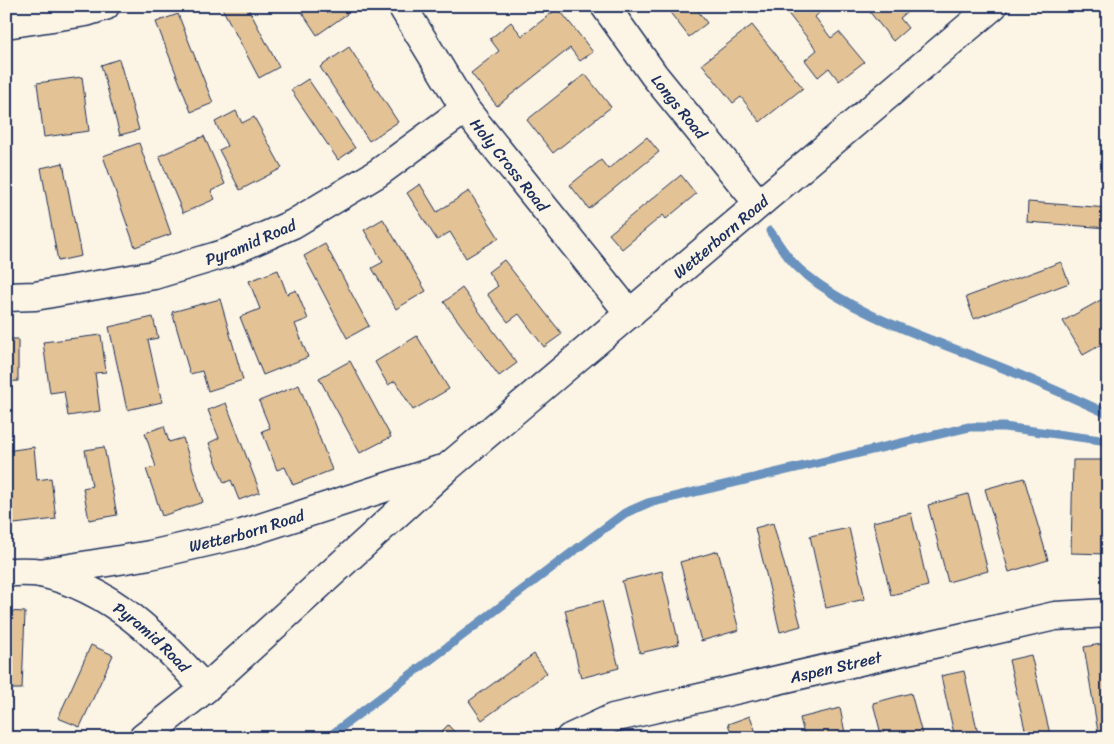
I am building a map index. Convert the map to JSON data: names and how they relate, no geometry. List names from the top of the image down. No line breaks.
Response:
{"streets":{"street":["Longs Road","Holy Cross Road","Wetterborn Road","Pyramid Road","Aspen Street"]},"crossings":[["Longs Road","Wetterborn Road"],["Holy Cross Road","Wetterborn Road"],["Holy Cross Road","Pyramid Road"],["Wetterborn Road","Pyramid Road"]]}
